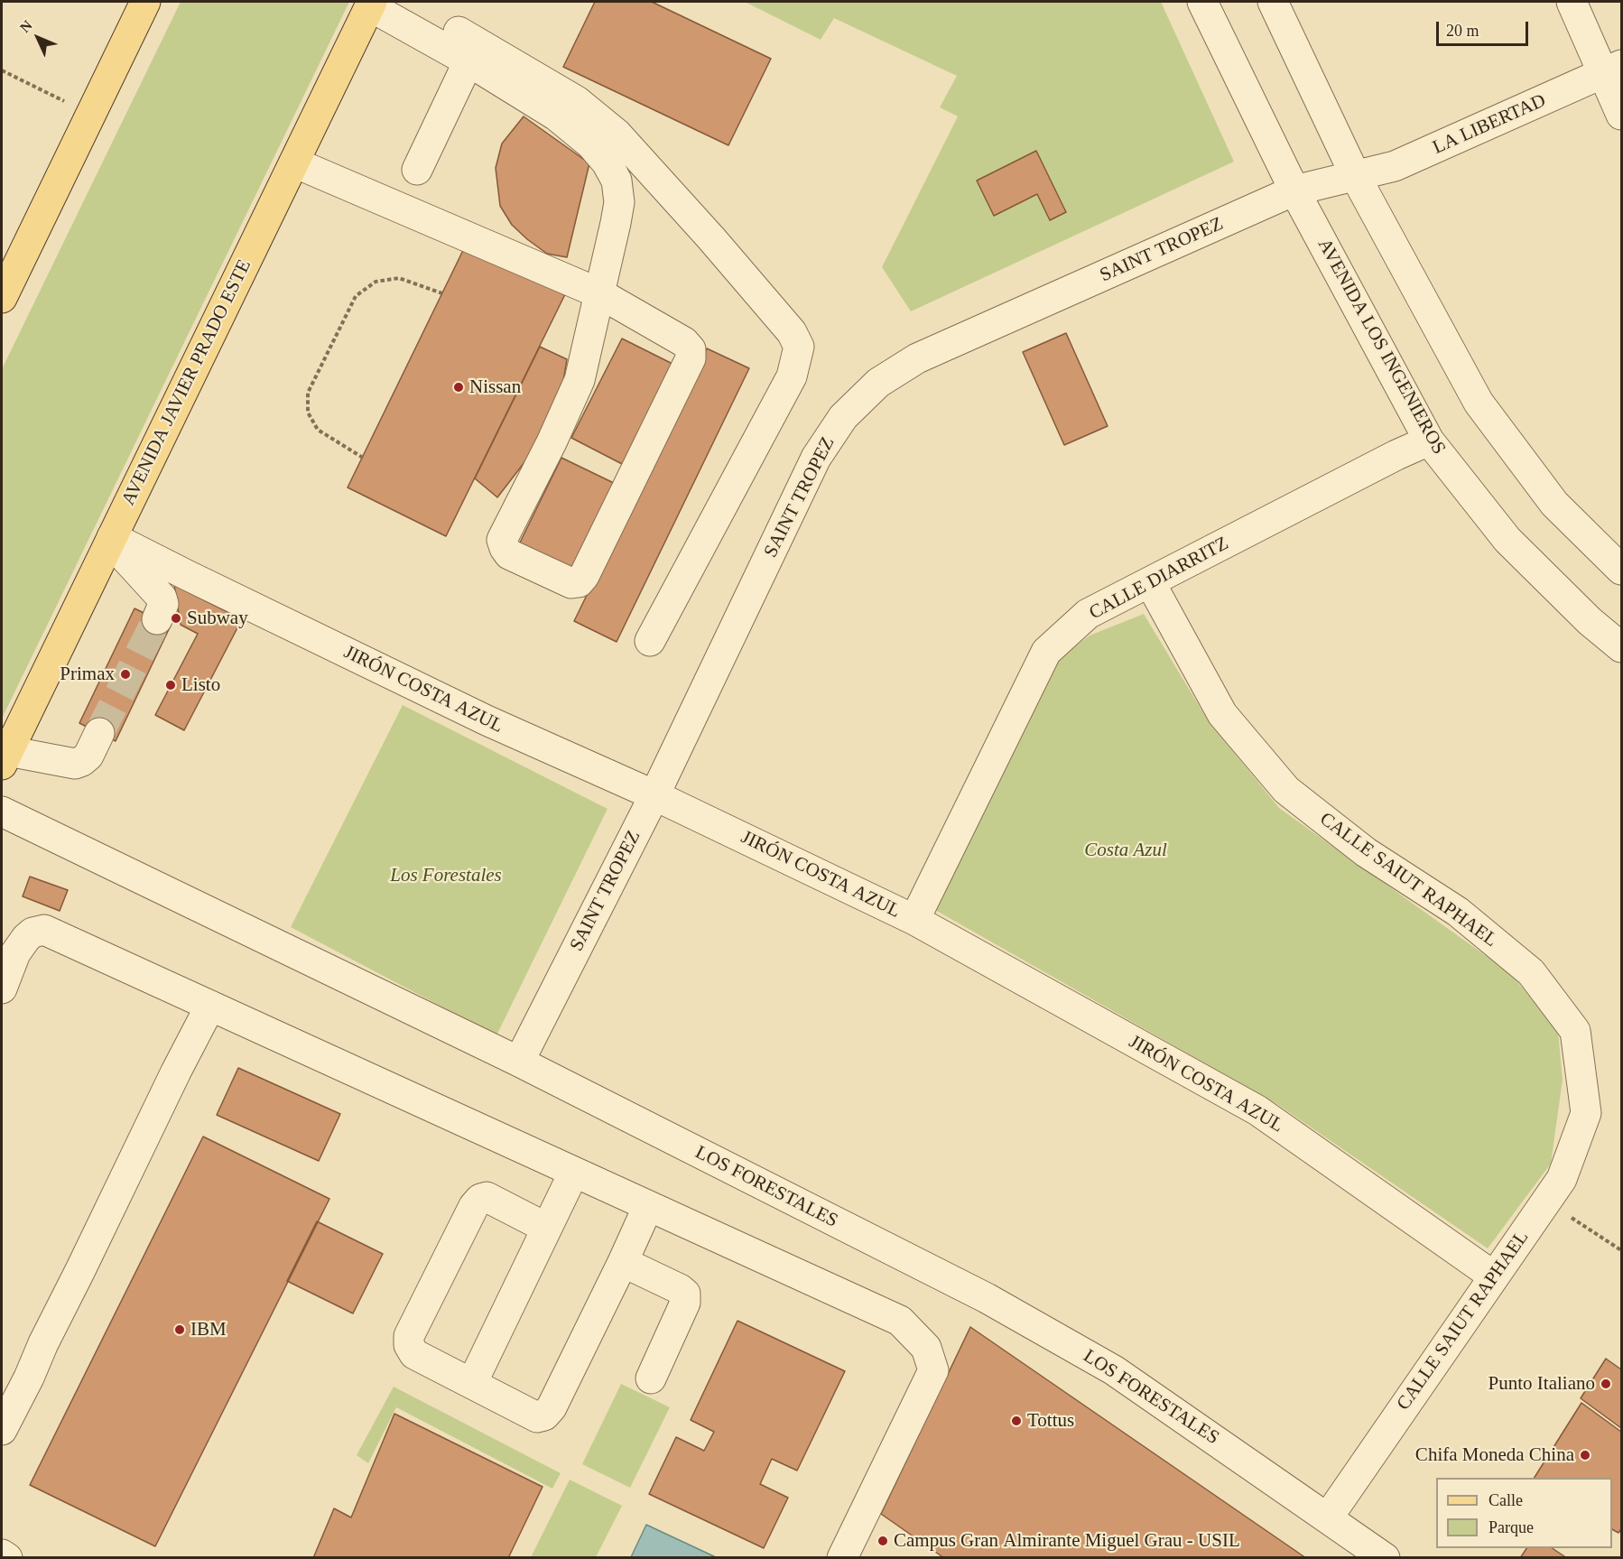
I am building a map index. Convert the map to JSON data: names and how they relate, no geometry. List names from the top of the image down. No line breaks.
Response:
{"streets":{"main road":["AVENIDA JAVIER PRADO ESTE"],"street":["LA LIBERTAD","SAINT TROPEZ","AVENIDA LOS INGENIEROS","CALLE DIARRITZ","JIRÓN COSTA AZUL","CALLE SAIUT RAPHAEL","LOS FORESTALES"]},"crossings":[["LA LIBERTAD","SAINT TROPEZ"],["SAINT TROPEZ","AVENIDA LOS INGENIEROS"],["SAINT TROPEZ","JIRÓN COSTA AZUL"],["SAINT TROPEZ","LOS FORESTALES"],["AVENIDA LOS INGENIEROS","CALLE DIARRITZ"],["AVENIDA JAVIER PRADO ESTE","JIRÓN COSTA AZUL"],["CALLE DIARRITZ","JIRÓN COSTA AZUL"],["CALLE DIARRITZ","CALLE SAIUT RAPHAEL"],["JIRÓN COSTA AZUL","CALLE SAIUT RAPHAEL"],["CALLE SAIUT RAPHAEL","LOS FORESTALES"]],"parks":["Costa Azul","Los Forestales"],"places":["Nissan","Subway","Primax","Listo","IBM","Punto Italiano","Tottus","Chifa Moneda China","Campus Gran Almirante Miguel Grau - USIL"],"legend":["Calle","Parque"],"scale_bar":"20 m","north":"top left"}
